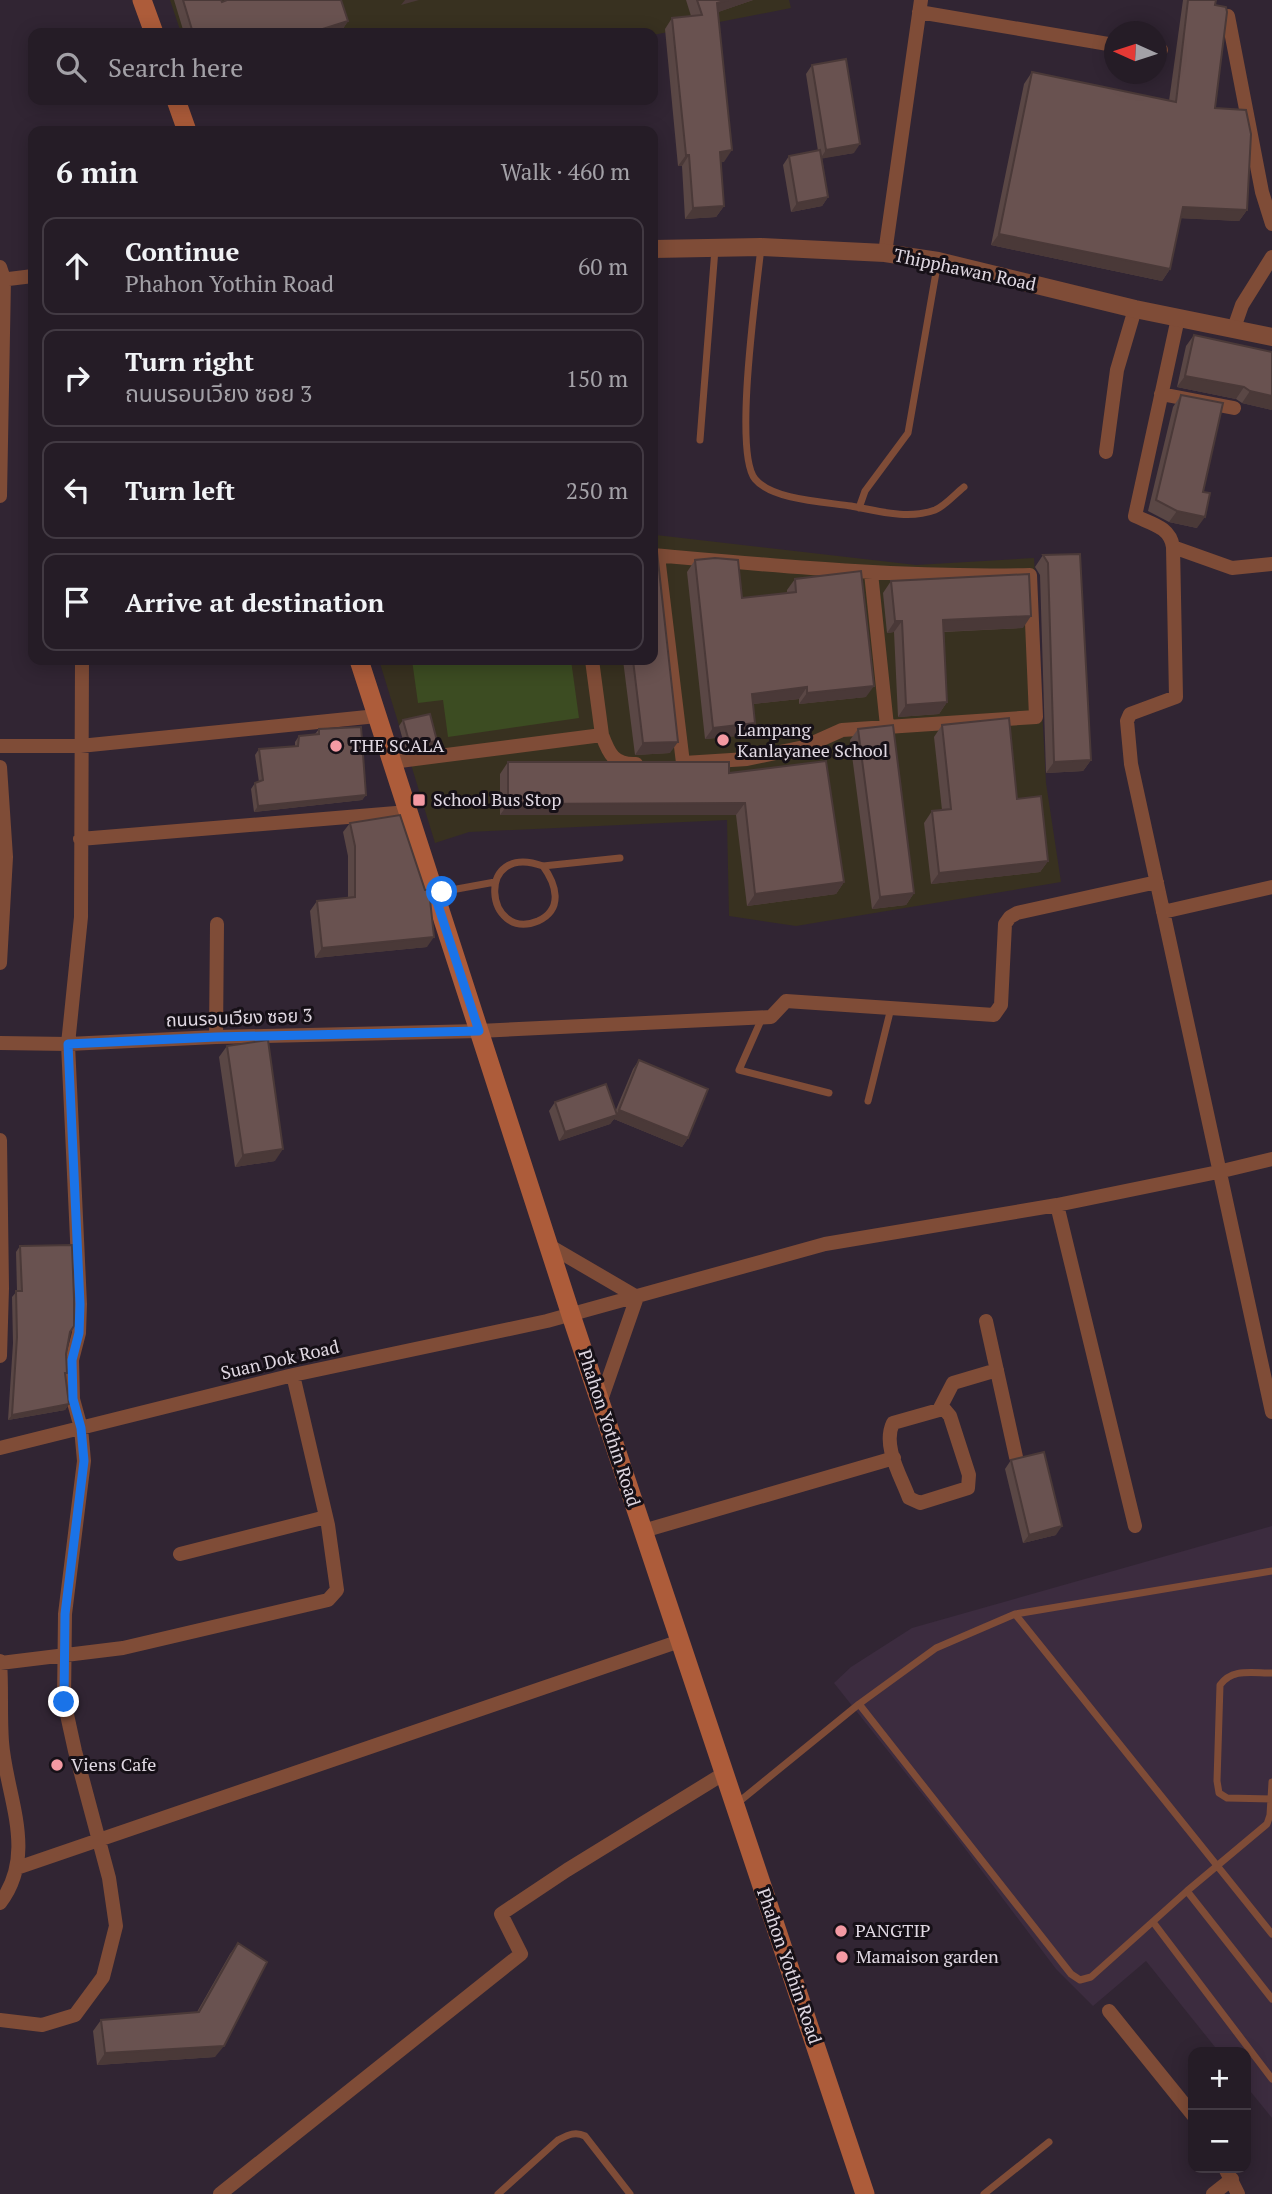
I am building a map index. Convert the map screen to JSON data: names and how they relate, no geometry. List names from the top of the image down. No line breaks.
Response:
{"streets":{"main road":["Phahon Yothin Road"],"street":["Thipphawan Road","ถนนรอบเวียง ซอย 3","Suan Dok Road"]},"crossings":[["ถนนรอบเวียง ซอย 3","Phahon Yothin Road"],["Suan Dok Road","Phahon Yothin Road"]],"places":{"other":["Lampang Kanlayanee School","THE SCALA","Viens Cafe","PANGTIP","Mamaison garden"],"transit":["School Bus Stop"]},"north":"left","page":{"search":"Search here","heading":["6 min","Walk · 460 m"],"list":[["Continue","Phahon Yothin Road","60 m"],["Turn right","ถนนรอบเวียง ซอย 3","150 m"],["Turn left","250 m"],"Arrive at destination"],"map_buttons":["+","−"]}}
